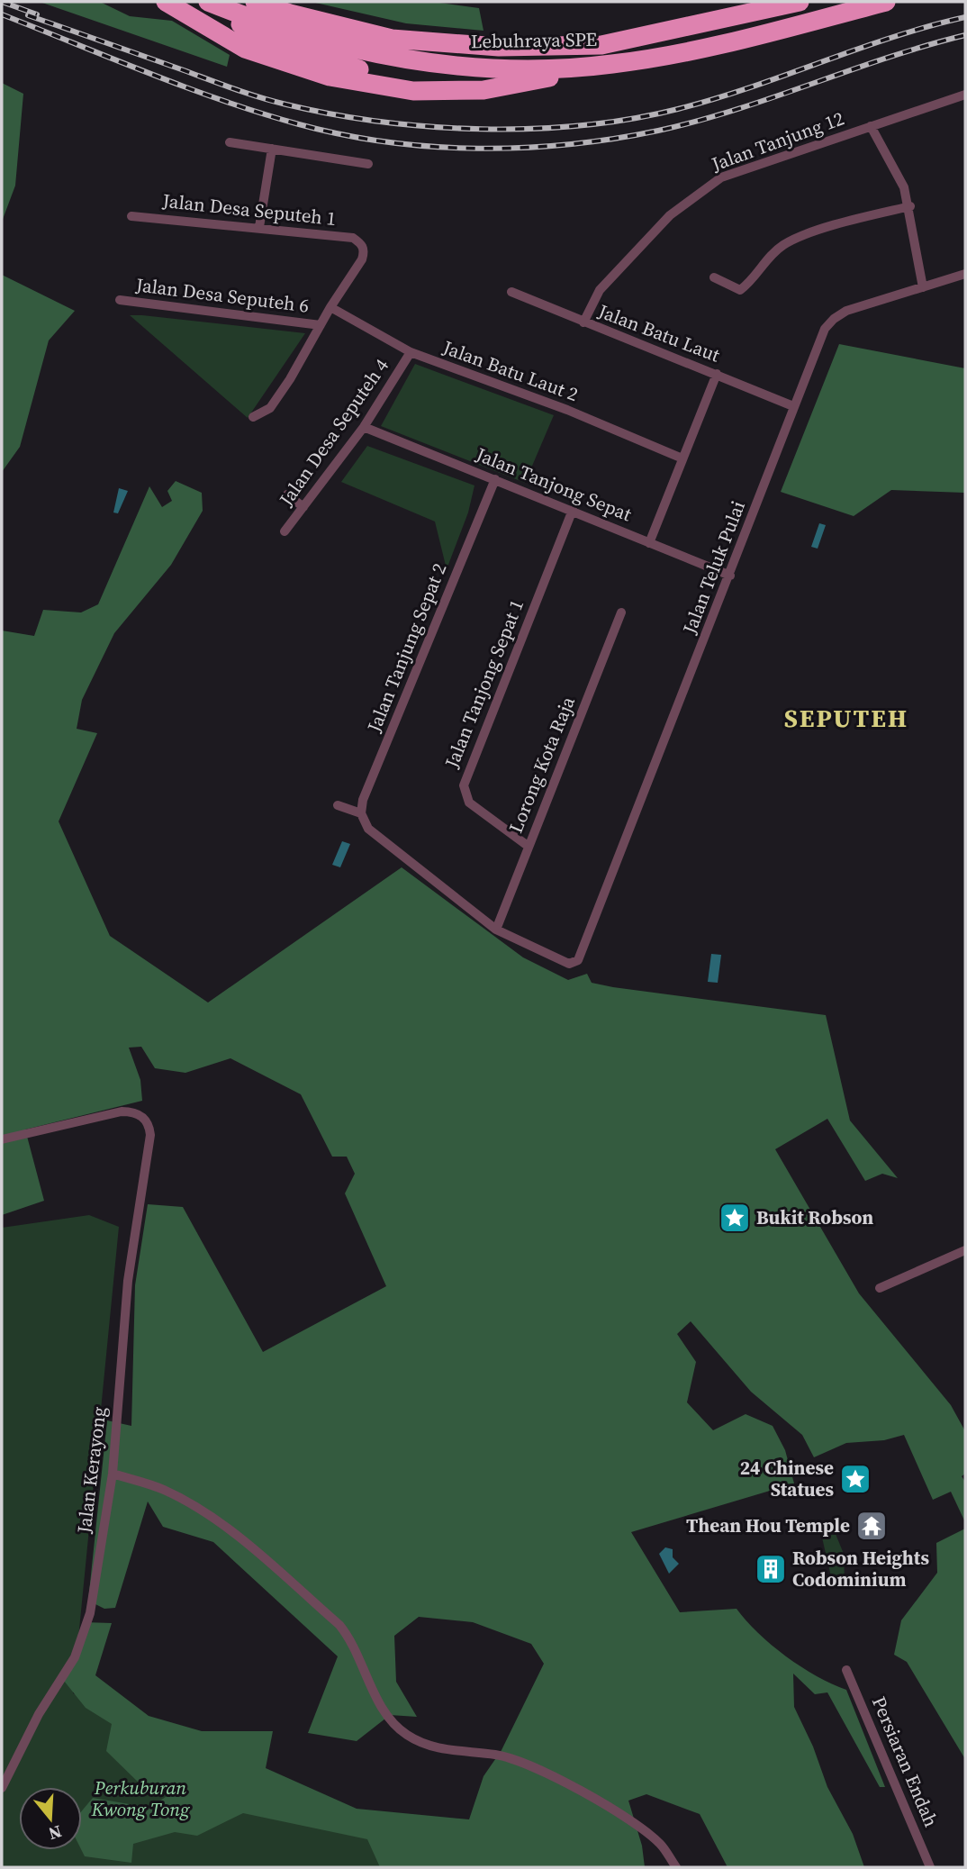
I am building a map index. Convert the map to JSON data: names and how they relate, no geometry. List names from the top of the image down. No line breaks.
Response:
{"streets":{"highway":["Lebuhraya SPE"],"street":["Jalan Tanjung 12","Jalan Desa Seputeh 1","Jalan Desa Seputeh 6","Jalan Batu Laut","Jalan Batu Laut 2","Jalan Desa Seputeh 4","Jalan Tanjong Sepat","Jalan Teluk Pulai","Jalan Tanjung Sepat 2","Jalan Tanjong Sepat 1","Lorong Kota Raja","Jalan Kerayong","Persiaran Endah"]},"crossings":[["Jalan Tanjung 12","Jalan Batu Laut"],["Jalan Desa Seputeh 1","Jalan Batu Laut 2"],["Jalan Batu Laut","Jalan Teluk Pulai"],["Jalan Batu Laut 2","Jalan Desa Seputeh 4"],["Jalan Desa Seputeh 4","Jalan Tanjong Sepat"],["Jalan Tanjong Sepat","Jalan Teluk Pulai"],["Jalan Tanjong Sepat","Jalan Tanjung Sepat 2"],["Jalan Tanjong Sepat","Jalan Tanjong Sepat 1"],["Jalan Teluk Pulai","Lorong Kota Raja"],["Jalan Tanjong Sepat 1","Lorong Kota Raja"]],"districts":["SEPUTEH"],"parks":["Perkuburan Kwong Tong"],"places":{"place":["Bukit Robson","24 Chinese Statues"],"temple":["Thean Hou Temple"],"building":["Robson Heights Codominium"]},"north":"bottom"}
